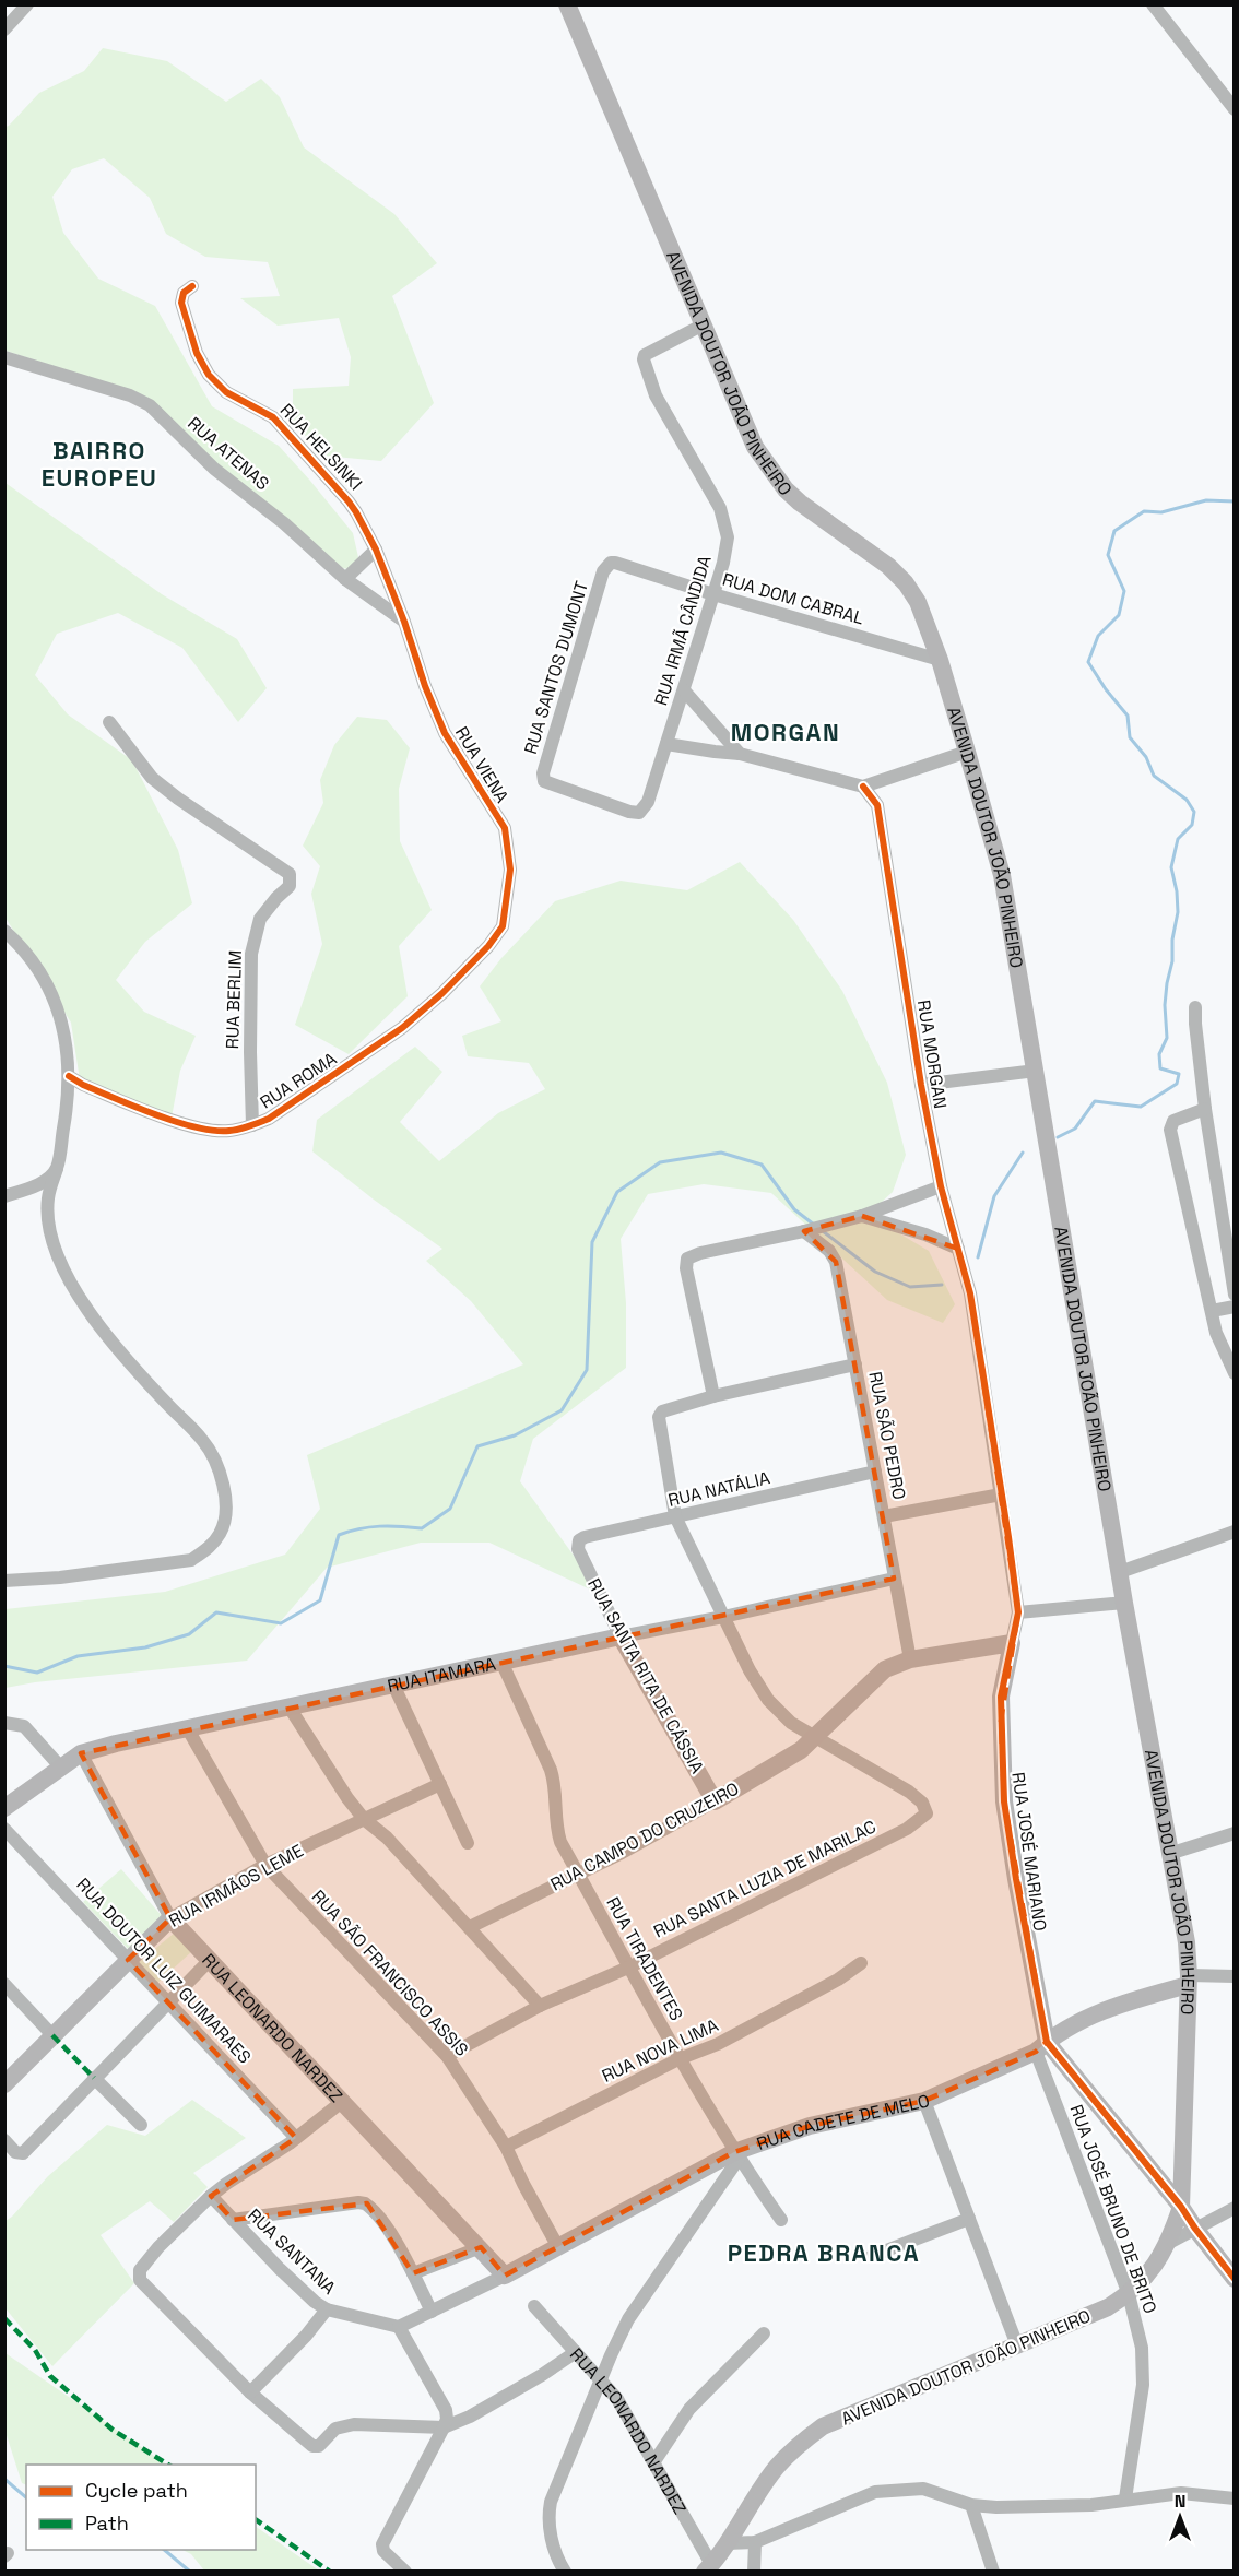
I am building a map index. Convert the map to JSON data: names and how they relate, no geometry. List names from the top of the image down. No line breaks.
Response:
{"streets":{"street":["AVENIDA DOUTOR JOÃO PINHEIRO","RUA HELSINKI","RUA ATENAS","RUA DOM CABRAL","RUA IRMÃ CÂNDIDA","RUA SANTOS DUMONT","RUA VIENA","RUA BERLIM","RUA MORGAN","RUA ROMA","RUA SÃO PEDRO","RUA NATÁLIA","RUA ITAMARA","RUA SANTA RITA DE CÁSSIA","RUA CAMPO DO CRUZEIRO","RUA JOSÉ MARIANO","RUA SANTA LUZIA DE MARILAC","RUA IRMÃOS LEME","RUA TIRADENTES","RUA DOUTOR LUIZ GUIMARAES","RUA SÃO FRANCISCO ASSIS","RUA LEONARDO NARDEZ","RUA NOVA LIMA","RUA CADETE DE MELO","RUA JOSÉ BRUNO DE BRITO","RUA SANTANA"]},"crossings":[["AVENIDA DOUTOR JOÃO PINHEIRO","RUA DOM CABRAL"],["AVENIDA DOUTOR JOÃO PINHEIRO","RUA IRMÃ CÂNDIDA"],["AVENIDA DOUTOR JOÃO PINHEIRO","RUA JOSÉ MARIANO"],["AVENIDA DOUTOR JOÃO PINHEIRO","RUA LEONARDO NARDEZ"],["AVENIDA DOUTOR JOÃO PINHEIRO","RUA CADETE DE MELO"],["AVENIDA DOUTOR JOÃO PINHEIRO","RUA JOSÉ BRUNO DE BRITO"],["RUA HELSINKI","RUA ATENAS"],["RUA HELSINKI","RUA VIENA"],["RUA ATENAS","RUA VIENA"],["RUA DOM CABRAL","RUA IRMÃ CÂNDIDA"],["RUA DOM CABRAL","RUA SANTOS DUMONT"],["RUA IRMÃ CÂNDIDA","RUA SANTOS DUMONT"],["RUA VIENA","RUA ROMA"],["RUA BERLIM","RUA ROMA"],["RUA MORGAN","RUA JOSÉ MARIANO"],["RUA SÃO PEDRO","RUA NATÁLIA"],["RUA SÃO PEDRO","RUA ITAMARA"],["RUA SÃO PEDRO","RUA CAMPO DO CRUZEIRO"],["RUA NATÁLIA","RUA SANTA RITA DE CÁSSIA"],["RUA ITAMARA","RUA SANTA RITA DE CÁSSIA"],["RUA ITAMARA","RUA TIRADENTES"],["RUA ITAMARA","RUA SÃO FRANCISCO ASSIS"],["RUA ITAMARA","RUA LEONARDO NARDEZ"],["RUA SANTA RITA DE CÁSSIA","RUA CAMPO DO CRUZEIRO"],["RUA CAMPO DO CRUZEIRO","RUA JOSÉ MARIANO"],["RUA CAMPO DO CRUZEIRO","RUA SANTA LUZIA DE MARILAC"],["RUA CAMPO DO CRUZEIRO","RUA TIRADENTES"],["RUA JOSÉ MARIANO","RUA CADETE DE MELO"],["RUA JOSÉ MARIANO","RUA JOSÉ BRUNO DE BRITO"],["RUA SANTA LUZIA DE MARILAC","RUA TIRADENTES"],["RUA SANTA LUZIA DE MARILAC","RUA SÃO FRANCISCO ASSIS"],["RUA IRMÃOS LEME","RUA DOUTOR LUIZ GUIMARAES"],["RUA IRMÃOS LEME","RUA SÃO FRANCISCO ASSIS"],["RUA IRMÃOS LEME","RUA LEONARDO NARDEZ"],["RUA TIRADENTES","RUA NOVA LIMA"],["RUA TIRADENTES","RUA CADETE DE MELO"],["RUA SÃO FRANCISCO ASSIS","RUA NOVA LIMA"],["RUA SÃO FRANCISCO ASSIS","RUA CADETE DE MELO"],["RUA LEONARDO NARDEZ","RUA CADETE DE MELO"],["RUA CADETE DE MELO","RUA JOSÉ BRUNO DE BRITO"]],"districts":["BAIRRO EUROPEU","MORGAN","PEDRA BRANCA"],"legend":["Cycle path","Path"],"north":"top"}
